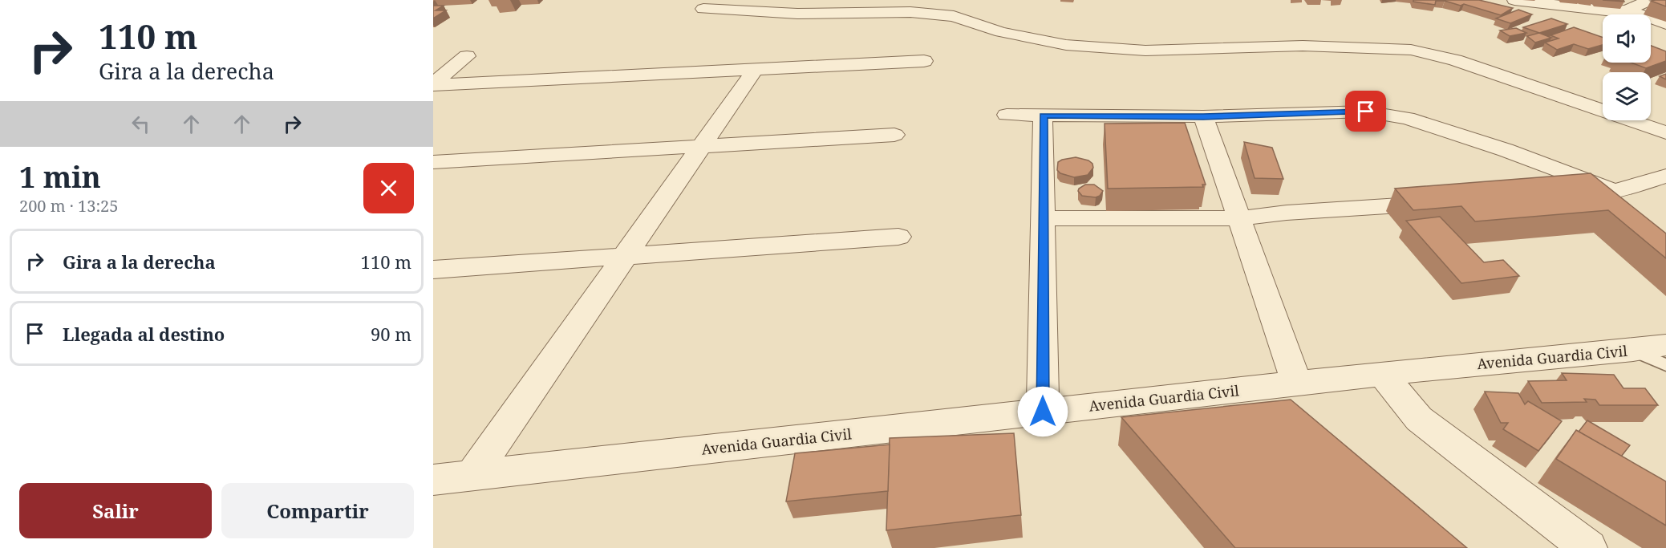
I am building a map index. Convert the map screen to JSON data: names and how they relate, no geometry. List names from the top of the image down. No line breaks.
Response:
{"streets":{"street":["Avenida Guardia Civil"]},"page":{"turn":["110 m","Gira a la derecha"],"heading":["1 min","200 m · 13:25"],"list":[{"name":"Gira a la derecha","value":"110 m"},{"name":"Llegada al destino","value":"90 m"}],"buttons":["Salir","Compartir"]}}
